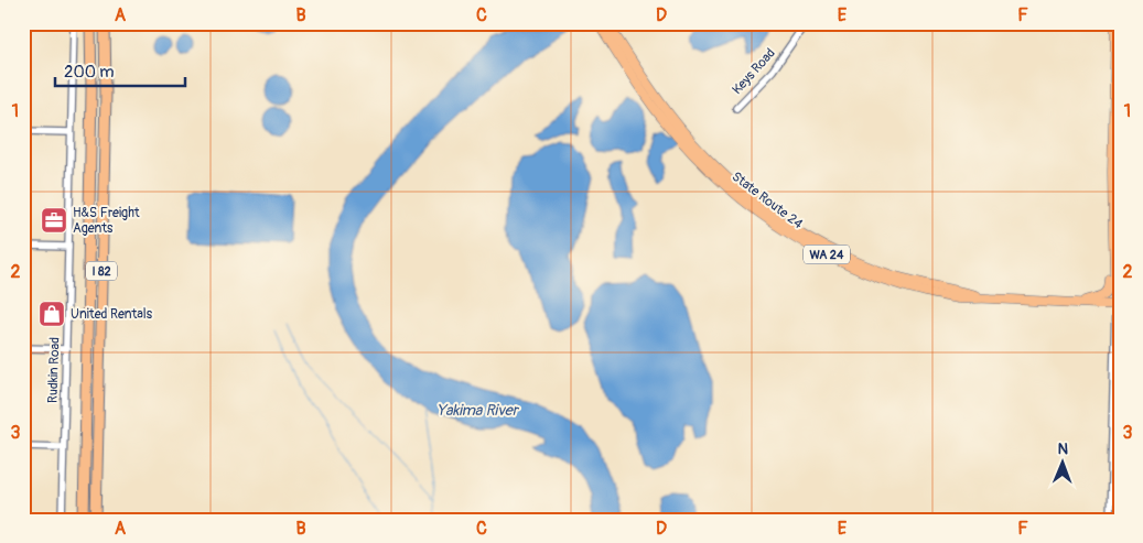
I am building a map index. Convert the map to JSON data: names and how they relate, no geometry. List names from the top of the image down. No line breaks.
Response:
{"streets":{"highway":["I 82"],"main road":["State Route 24","WA 24"],"street":["Keys Road","Rudkin Road"]},"water":["Yakima River"],"places":{"office":["H&S Freight Agents"],"shop":["United Rentals"]},"scale_bar":"200 m","north":"top","grid":{"columns":["A","B","C","D","E","F"],"rows":["1","2","3"]}}
